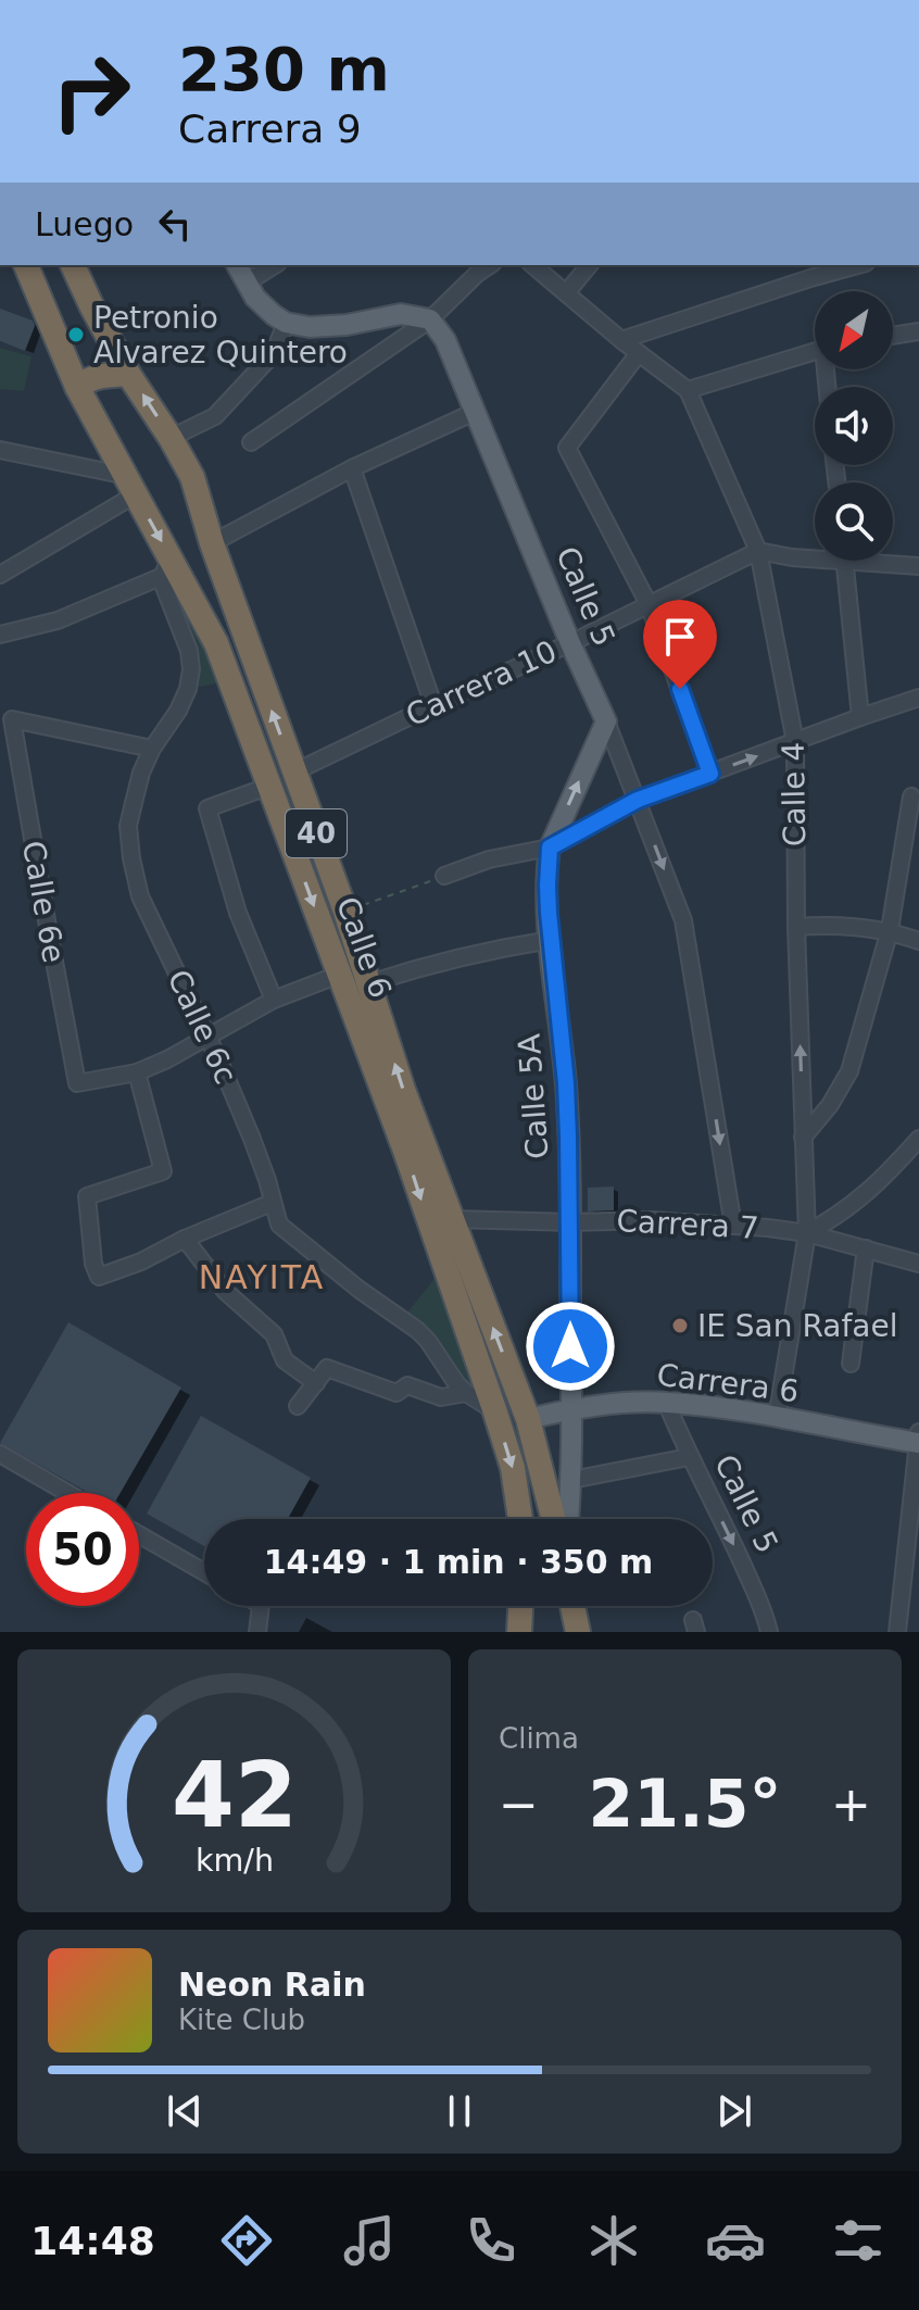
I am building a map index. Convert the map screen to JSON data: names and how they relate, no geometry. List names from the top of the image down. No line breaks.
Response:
{"streets":{"highway":["40","Calle 6"],"main road":["Calle 5","Calle 5A","Carrera 6"],"street":["Carrera 10","Calle 4","Calle 6e","Calle 6c","Carrera 7"]},"crossings":[["Calle 5","Carrera 10"],["Calle 5","Calle 5A"],["Calle 5","Carrera 7"],["Calle 5","Carrera 6"],["Carrera 10","Calle 4"],["Carrera 10","Calle 6"],["Calle 4","Carrera 7"],["Calle 4","Carrera 6"],["Calle 6e","Calle 6c"],["Calle 6","Calle 6c"],["Calle 6","Carrera 7"],["Calle 6","Carrera 6"],["Calle 5A","Carrera 7"],["Calle 5A","Carrera 6"]],"one_way":["Calle 5"],"districts":["NAYITA"],"places":["Petronio Alvarez Quintero","IE San Rafael"],"north":"bottom left","page":{"turn":["230 m","Carrera 9"],"then":"Luego","limit":"50","trip":"14:49 · 1 min · 350 m","tile":"Clima","heat":["−","21.5°","+"],"song":["Neon Rain","Kite Club"],"tabs":"14:48","gauge":["42","km/h"]}}
